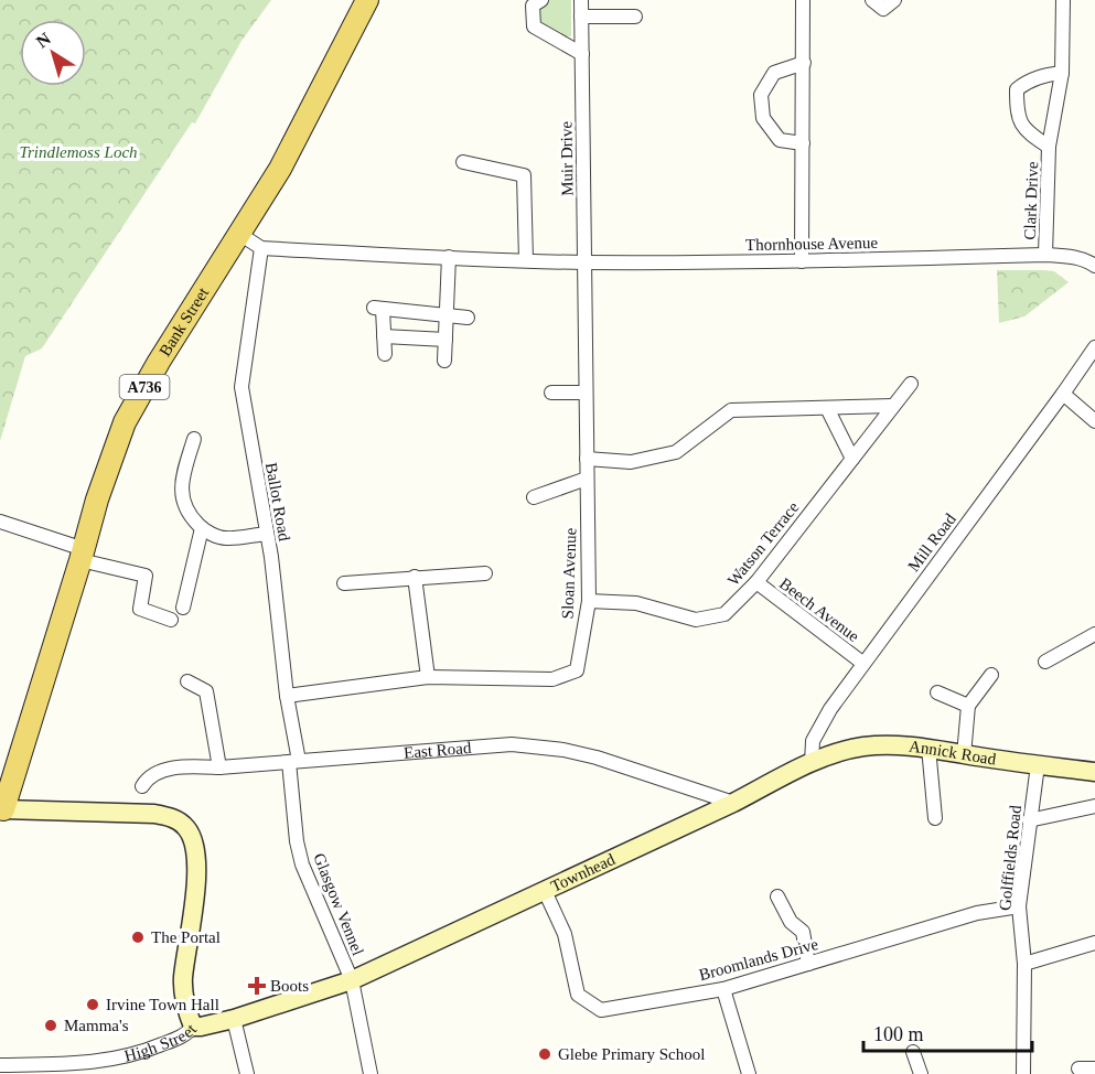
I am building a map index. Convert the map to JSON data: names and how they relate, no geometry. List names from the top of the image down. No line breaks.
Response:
{"streets":{"main road":["Bank Street","A736","Annick Road","Townhead","High Street"],"street":["Muir Drive","Clark Drive","Thornhouse Avenue","Ballot Road","Mill Road","Watson Terrace","Sloan Avenue","Beech Avenue","East Road","Golffields Road","Glasgow Vennel","Broomlands Drive"]},"crossings":[["Muir Drive","Thornhouse Avenue"],["Muir Drive","Sloan Avenue"],["Clark Drive","Thornhouse Avenue"],["Thornhouse Avenue","Ballot Road"],["Thornhouse Avenue","Sloan Avenue"],["Ballot Road","Sloan Avenue"],["Ballot Road","East Road"],["Ballot Road","Glasgow Vennel"],["Mill Road","Beech Avenue"],["Mill Road","Annick Road"],["Mill Road","Townhead"],["Watson Terrace","Sloan Avenue"],["Watson Terrace","Beech Avenue"],["East Road","Townhead"],["East Road","Glasgow Vennel"],["Annick Road","Golffields Road"],["Annick Road","Townhead"],["Golffields Road","Broomlands Drive"],["Townhead","Glasgow Vennel"],["Townhead","Broomlands Drive"],["Townhead","High Street"],["Glasgow Vennel","High Street"]],"parks":["Trindlemoss Loch"],"places":{"other":["The Portal","Irvine Town Hall","Mamma's","Glebe Primary School"],"health":["Boots"]},"scale_bar":"100 m","north":"top left"}
